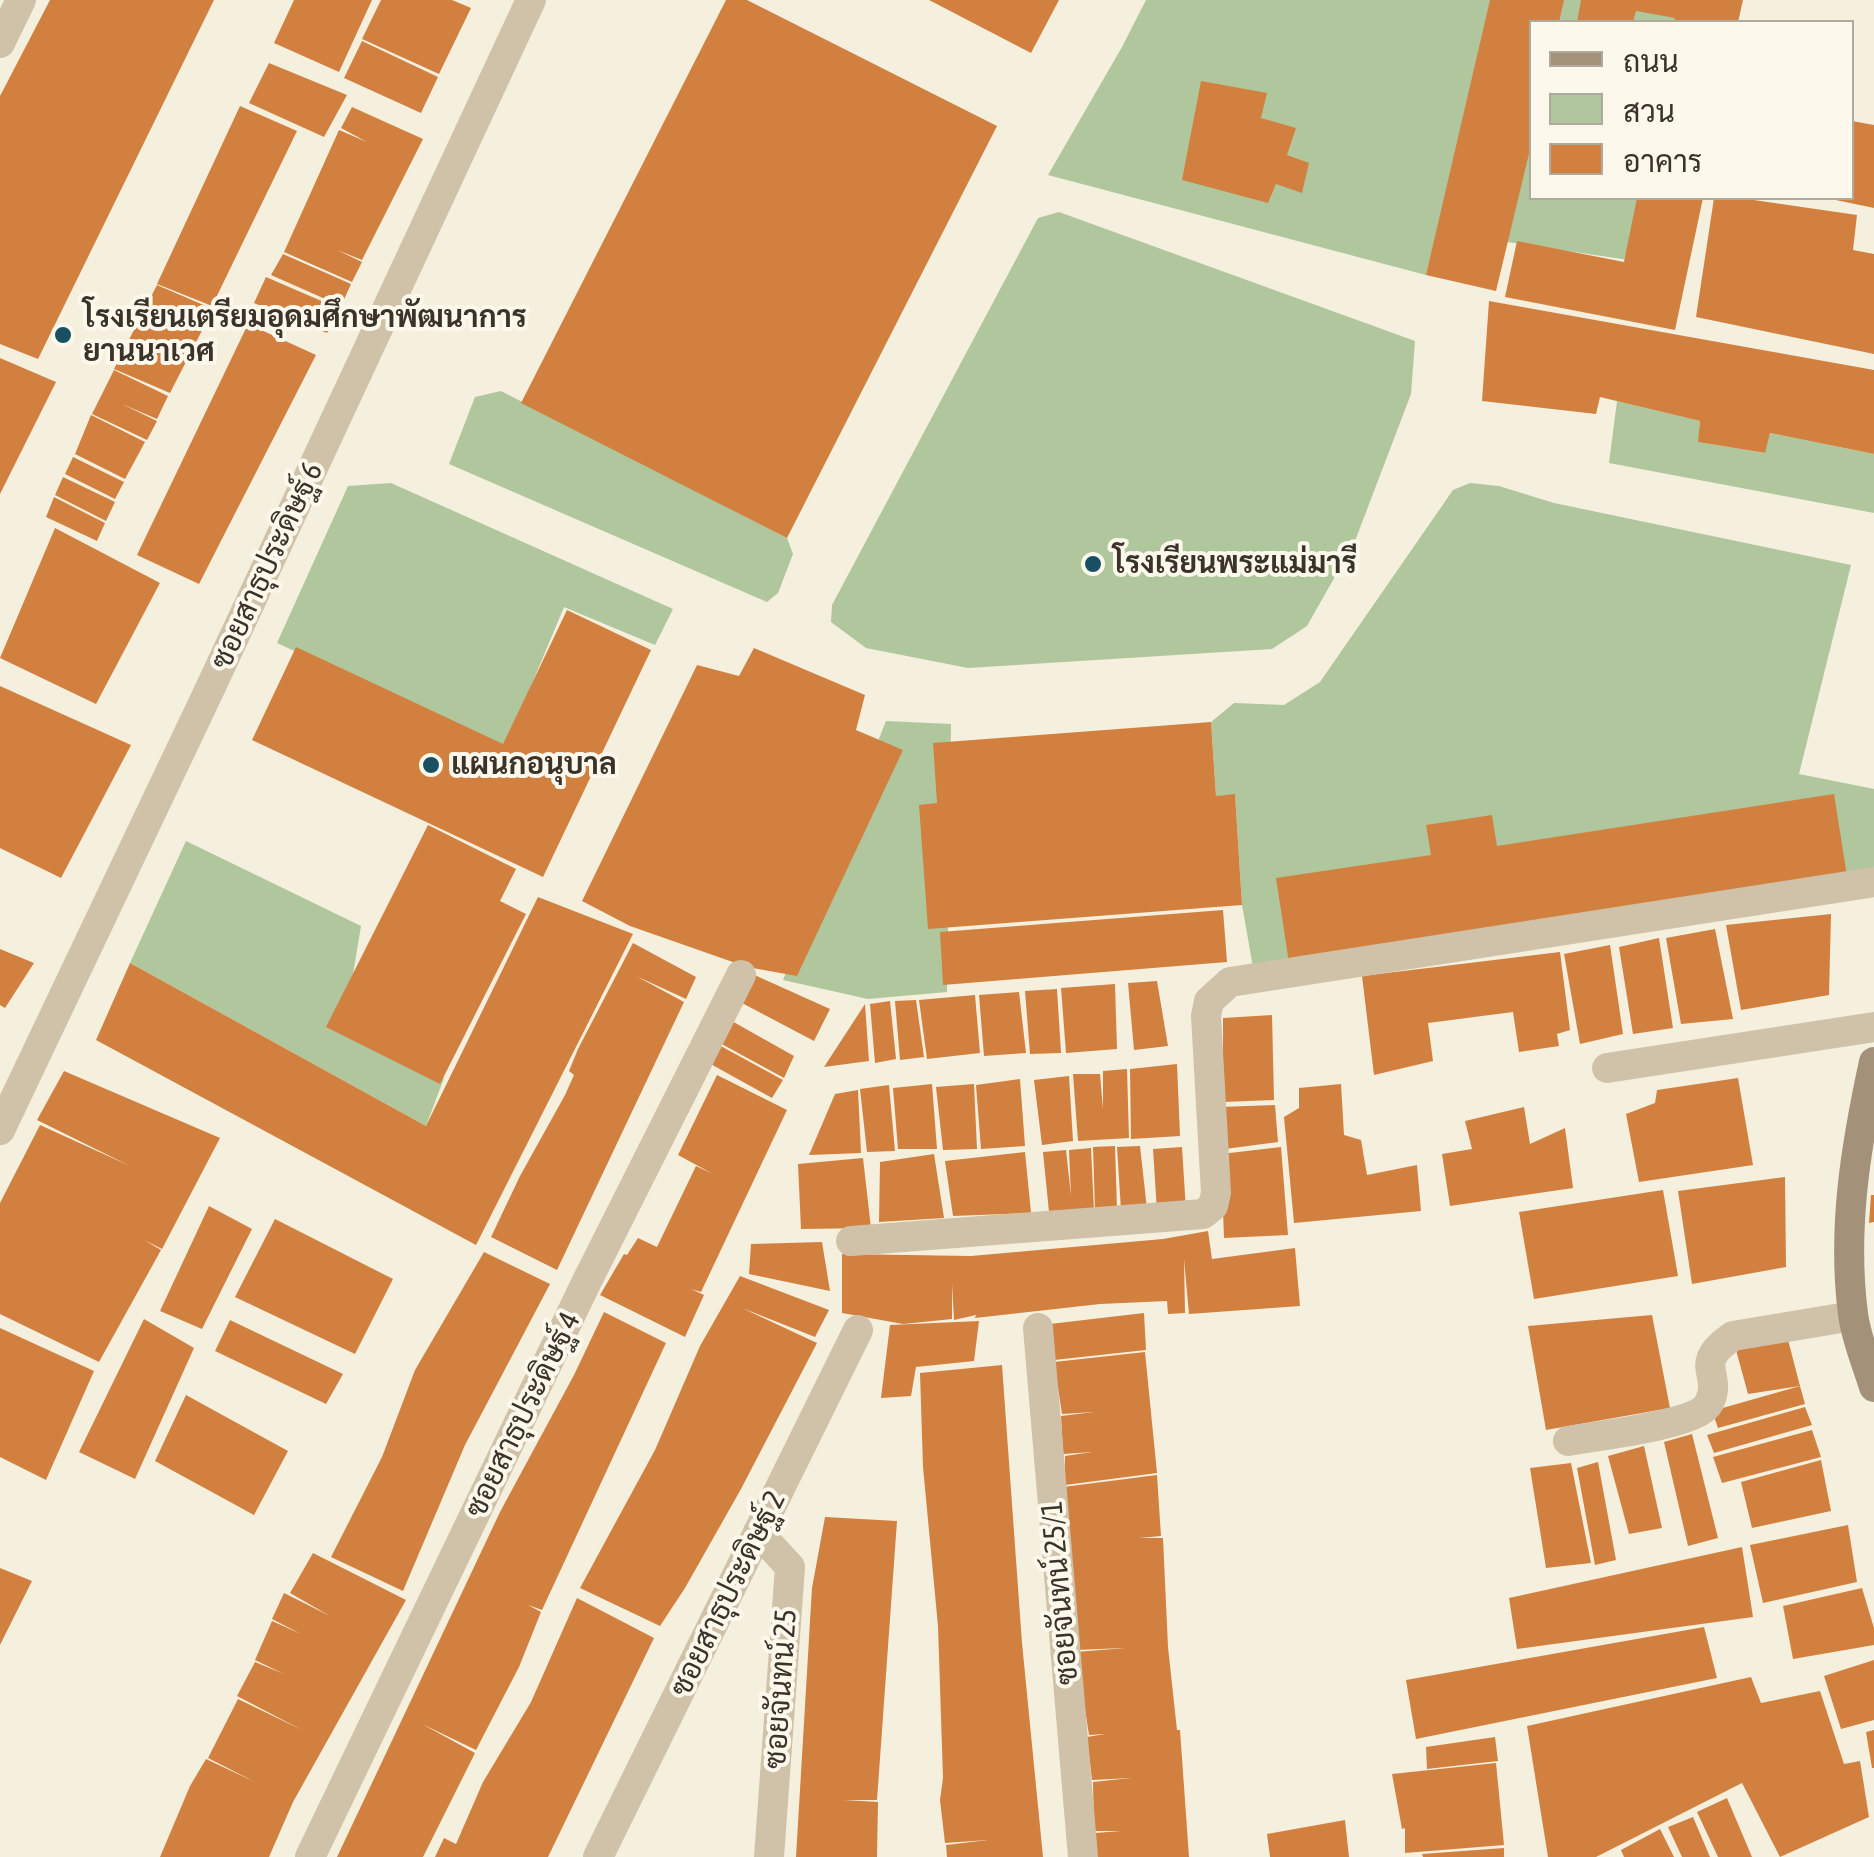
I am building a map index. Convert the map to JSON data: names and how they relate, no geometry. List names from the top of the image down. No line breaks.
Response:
{"streets":{"street":["ซอยสาธุประดิษฐ์ 6","ซอยสาธุประดิษฐ์ 4","ซอยจันทน์ 25/1","ซอยสาธุประดิษฐ์ 2","ซอยจันทน์ 25"]},"crossings":[["ซอยสาธุประดิษฐ์ 2","ซอยจันทน์ 25"]],"places":["โรงเรียนเตรียมอุดมศึกษาพัฒนาการ ยานนาเวศ","โรงเรียนพระแม่มารี","แผนกอนุบาล"],"legend":["ถนน","สวน","อาคาร"]}
